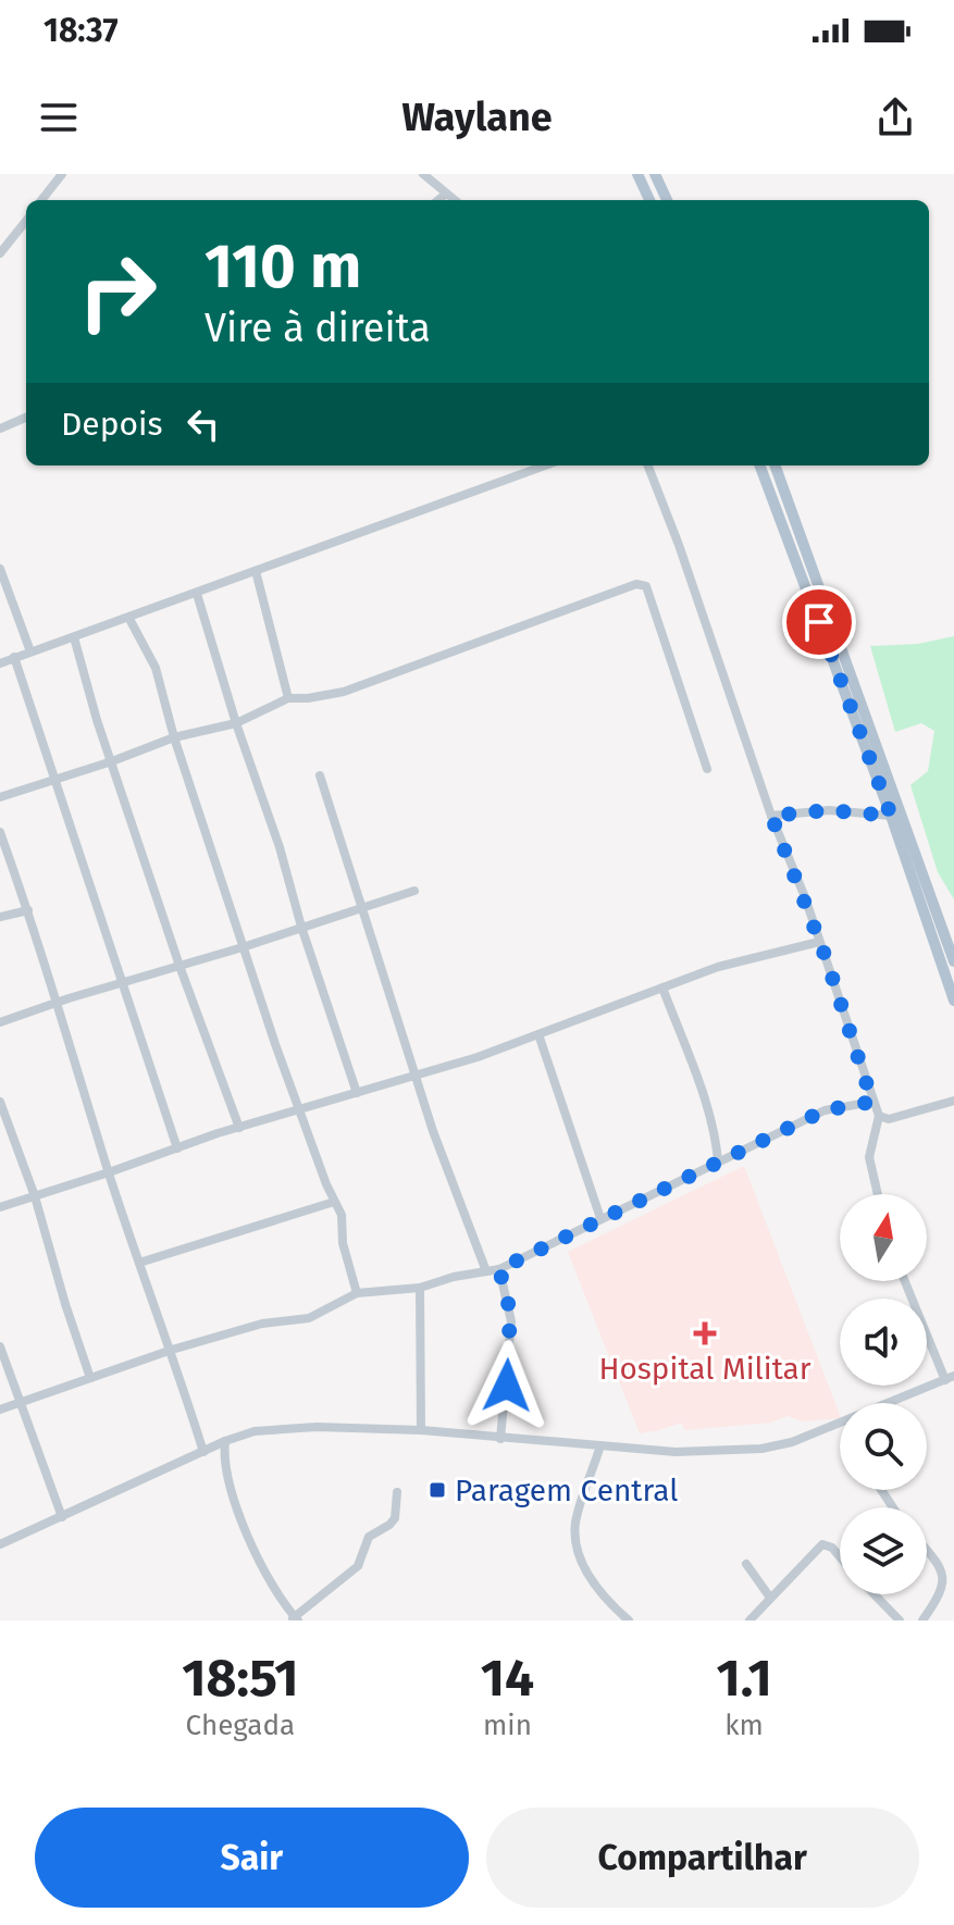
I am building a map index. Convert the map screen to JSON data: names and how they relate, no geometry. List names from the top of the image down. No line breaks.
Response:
{"places":{"health":["Hospital Militar"],"transit":["Paragem Central"]},"north":"top","page":{"status":"18:37","header":"Waylane","turn":["110 m","Vire à direita"],"then":"Depois","eta":["18:51","Chegada","14","min","1.1","km"],"buttons":["Sair","Compartilhar"]}}
